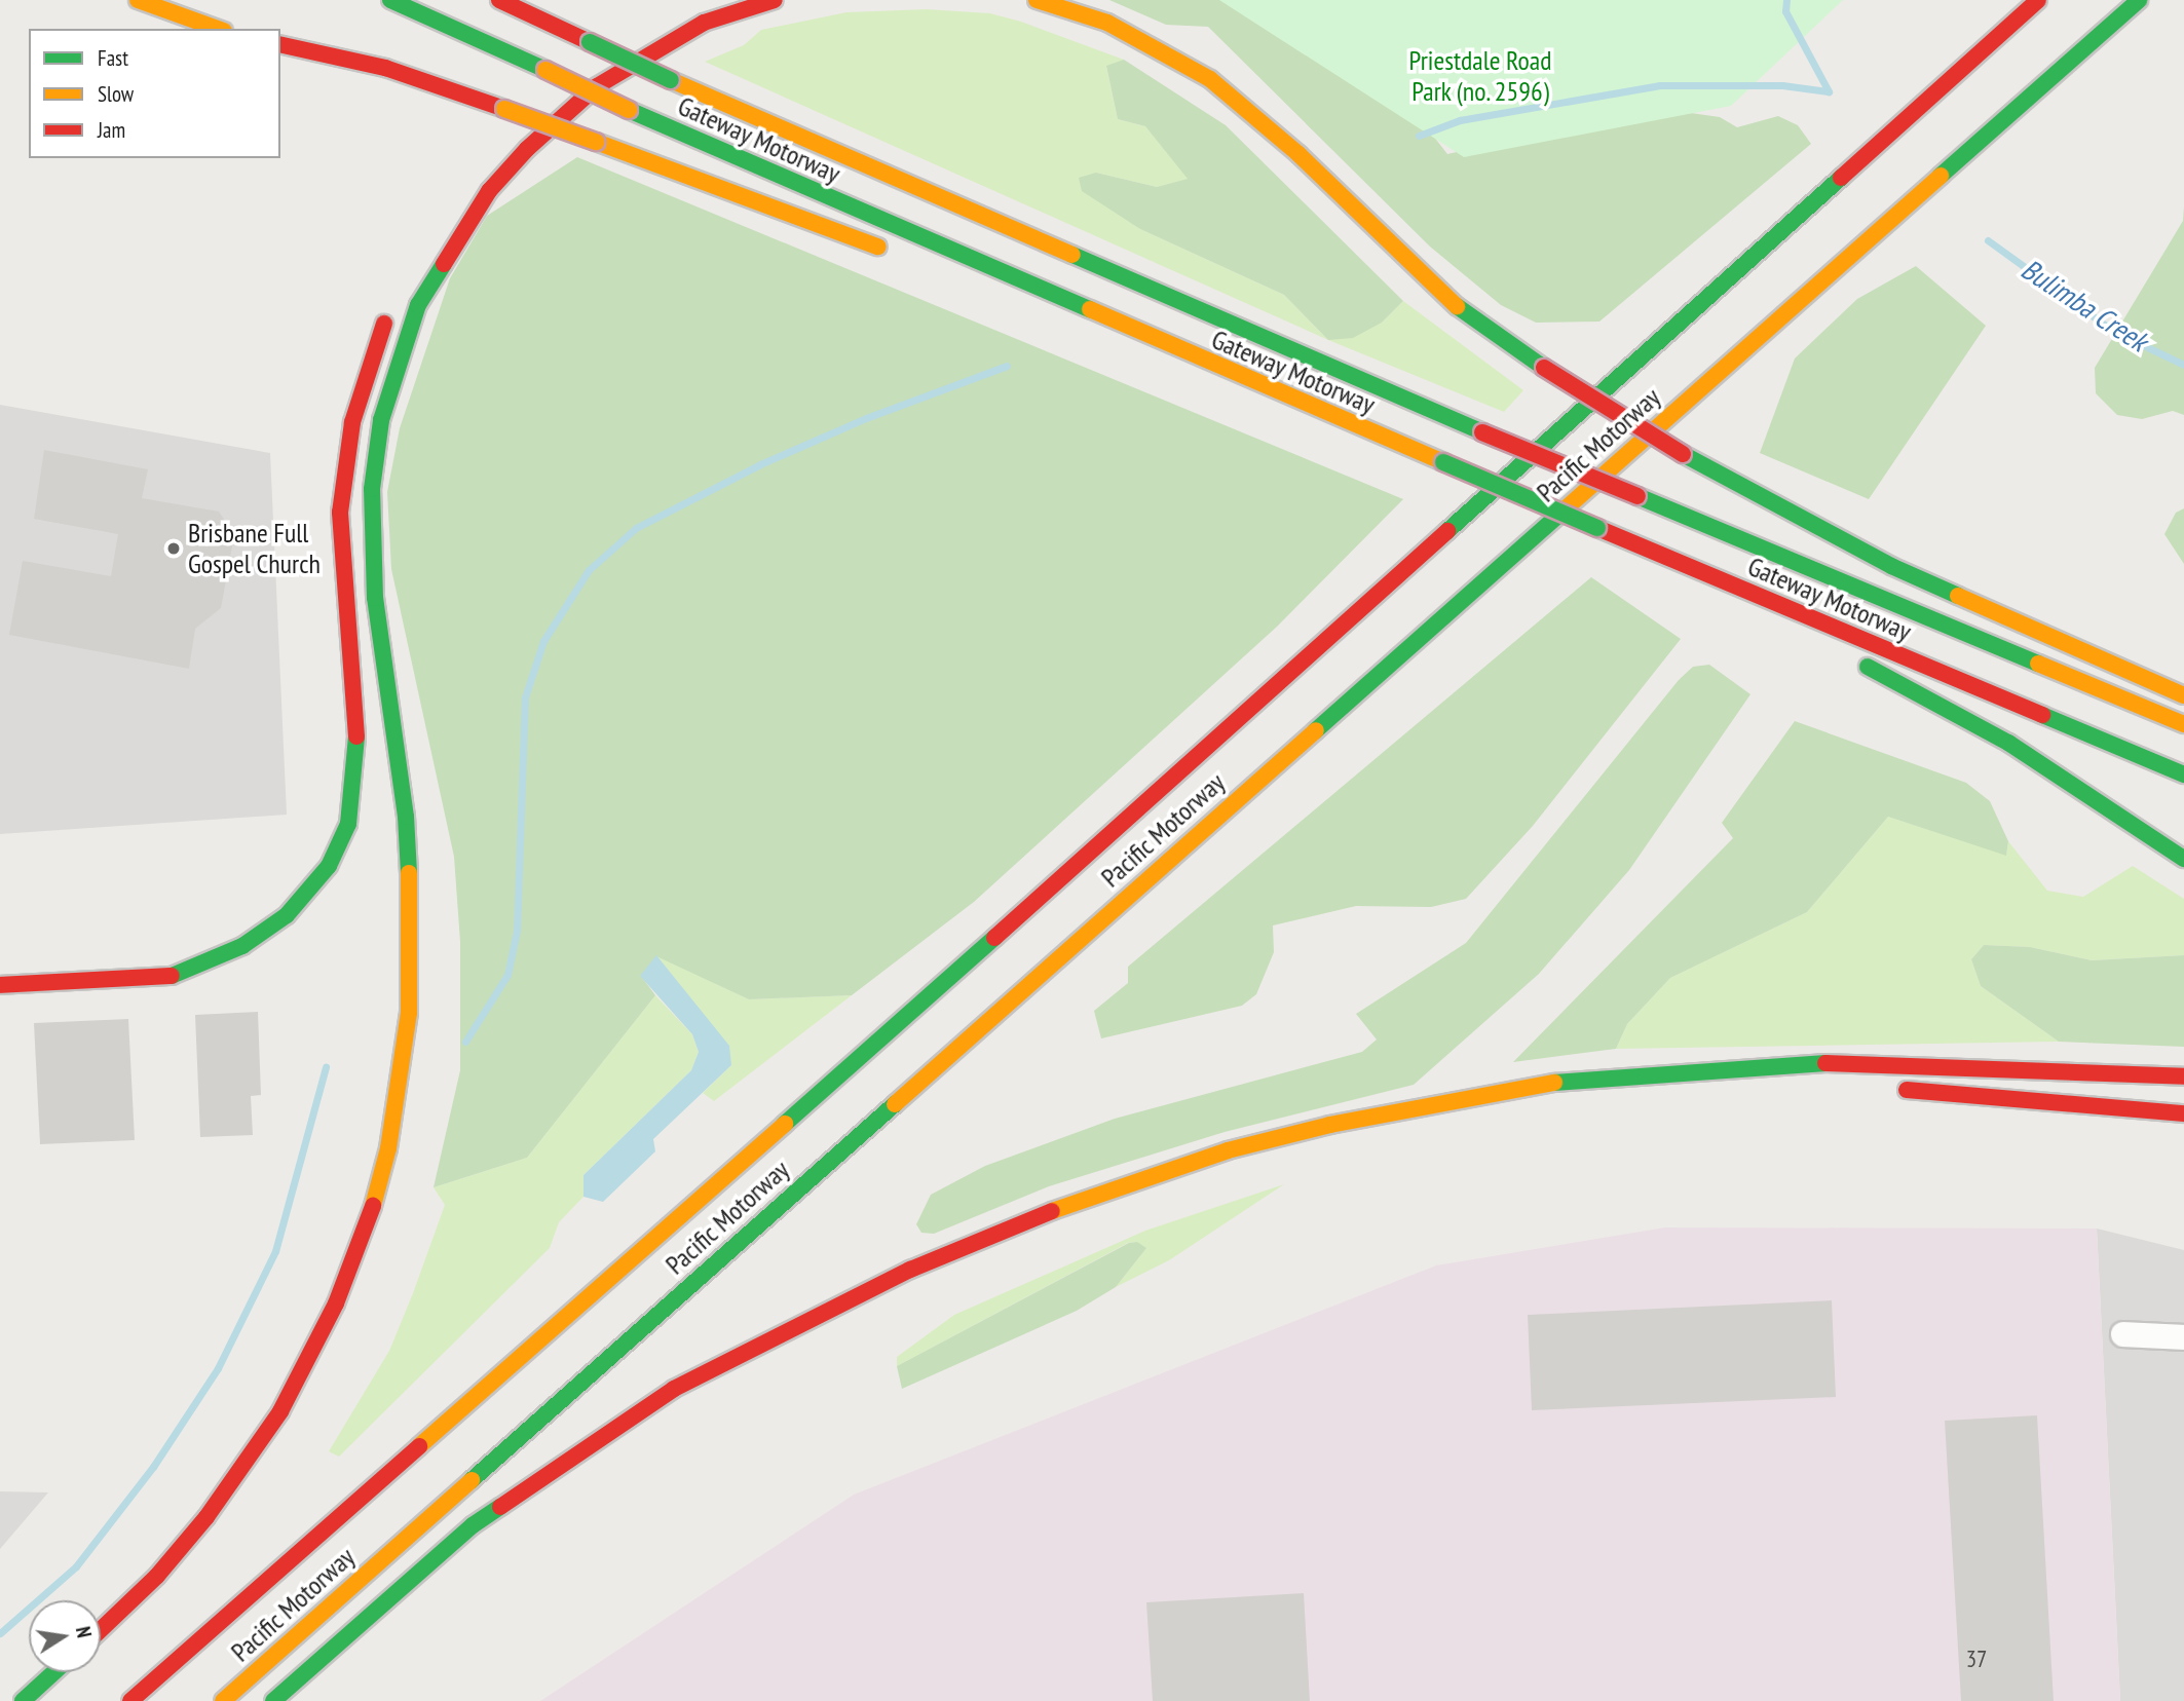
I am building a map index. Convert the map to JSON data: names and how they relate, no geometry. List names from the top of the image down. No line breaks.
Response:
{"streets":{"main road":["Gateway Motorway","Pacific Motorway"]},"water":["Bulimba Creek"],"parks":["Priestdale Road Park (no. 2596)"],"places":["Brisbane Full Gospel Church"],"house_numbers":["37"],"legend":["Fast","Slow","Jam"],"north":"right"}
